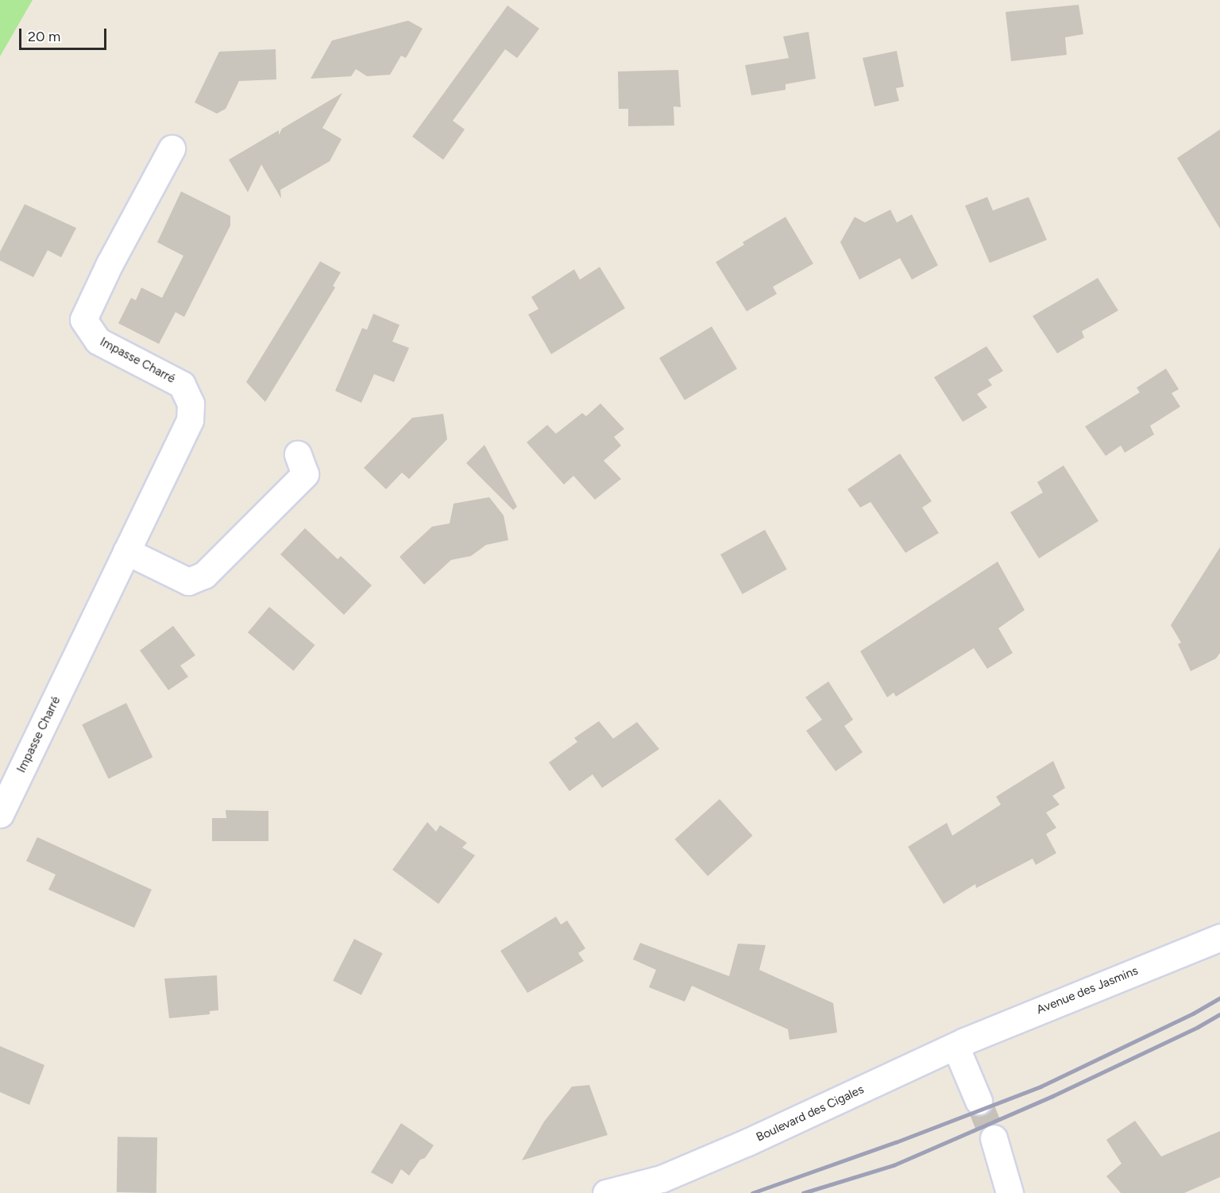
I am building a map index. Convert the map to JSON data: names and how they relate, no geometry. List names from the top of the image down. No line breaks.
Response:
{"streets":{"street":["Impasse Charré","Avenue des Jasmins","Boulevard des Cigales"]},"crossings":[["Avenue des Jasmins","Boulevard des Cigales"]],"scale_bar":"20 m"}
